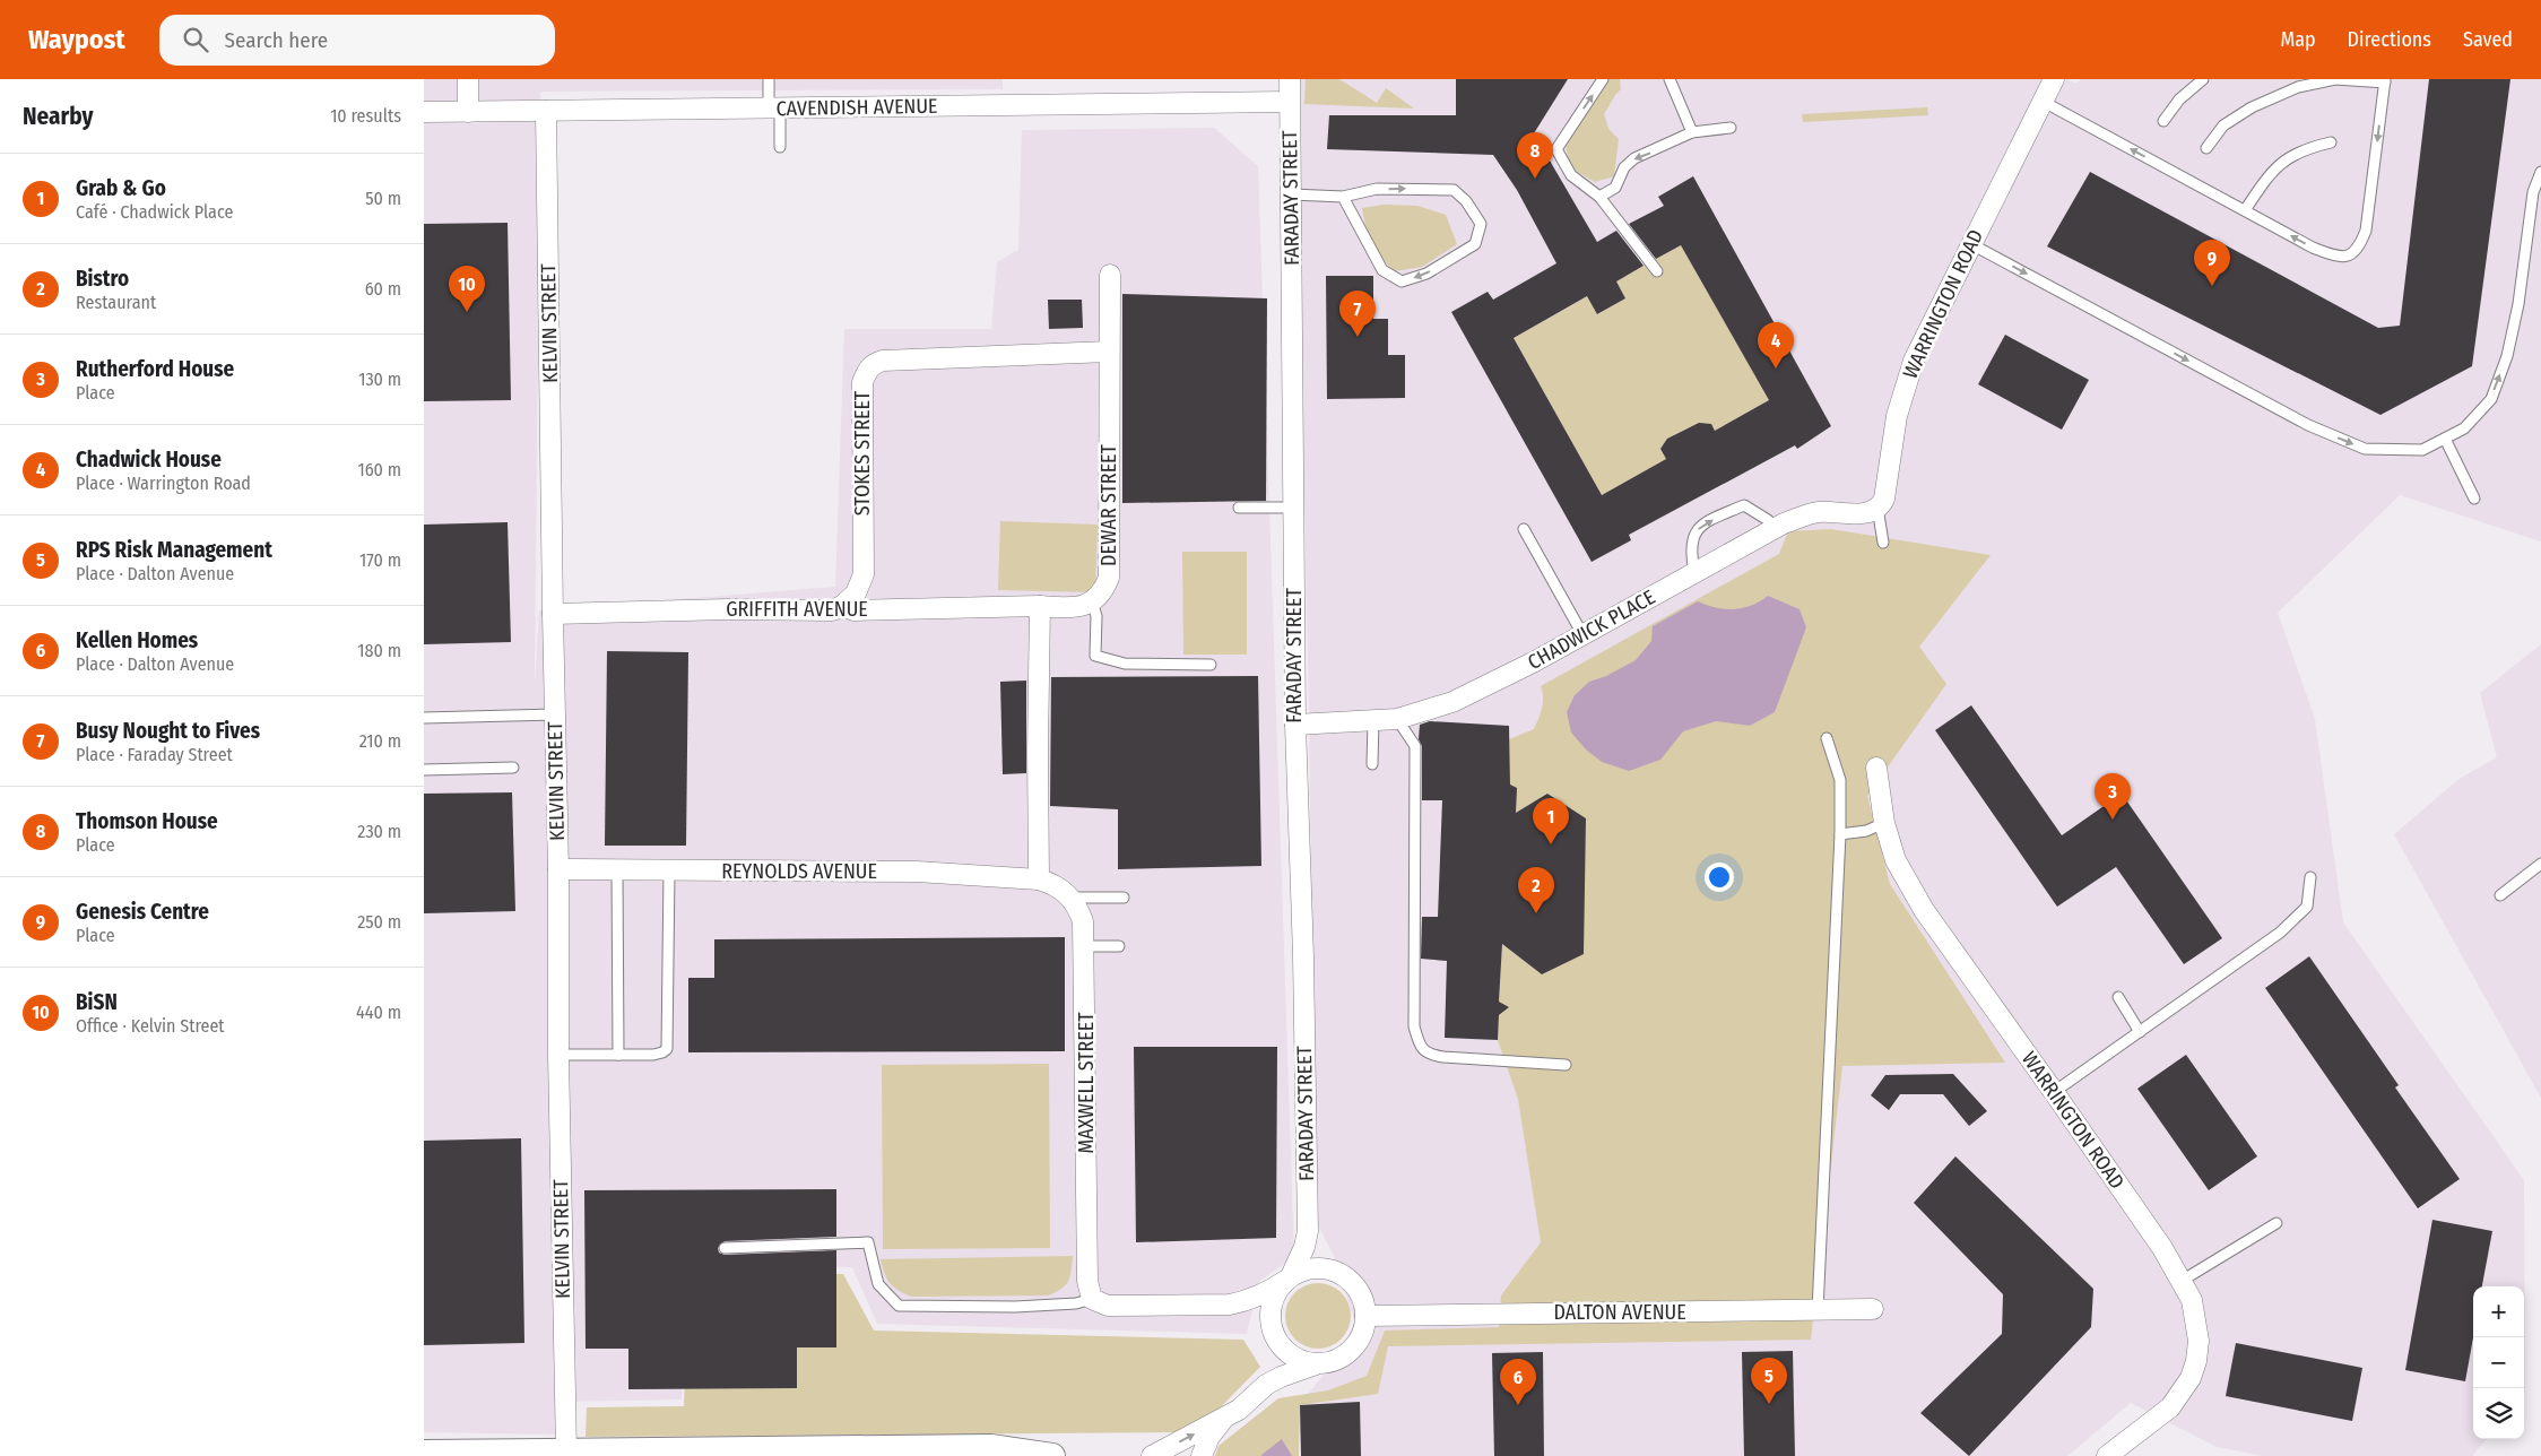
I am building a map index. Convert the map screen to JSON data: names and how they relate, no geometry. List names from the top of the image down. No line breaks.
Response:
{"streets":{"street":["CAVENDISH AVENUE","FARADAY STREET","WARRINGTON ROAD","KELVIN STREET","STOKES STREET","DEWAR STREET","GRIFFITH AVENUE","CHADWICK PLACE","REYNOLDS AVENUE","MAXWELL STREET","DALTON AVENUE"]},"crossings":[["CAVENDISH AVENUE","FARADAY STREET"],["CAVENDISH AVENUE","KELVIN STREET"],["FARADAY STREET","CHADWICK PLACE"],["FARADAY STREET","DALTON AVENUE"],["WARRINGTON ROAD","CHADWICK PLACE"],["KELVIN STREET","GRIFFITH AVENUE"],["KELVIN STREET","REYNOLDS AVENUE"],["STOKES STREET","DEWAR STREET"],["STOKES STREET","GRIFFITH AVENUE"]],"page":{"header":"Waypost","search":"Search here","nav":["Map","Directions","Saved"],"heading":["Nearby","10 results"],"pins":["8","9","10","7","4","3","1","2","5","6"],"list":[{"mark":"1","name":"Grab & Go","note":"Café · Chadwick Place","value":"50 m"},{"mark":"2","name":"Bistro","note":"Restaurant","value":"60 m"},{"mark":"3","name":"Rutherford House","note":"Place","value":"130 m"},{"mark":"4","name":"Chadwick House","note":"Place · Warrington Road","value":"160 m"},{"mark":"5","name":"RPS Risk Management","note":"Place · Dalton Avenue","value":"170 m"},{"mark":"6","name":"Kellen Homes","note":"Place · Dalton Avenue","value":"180 m"},{"mark":"7","name":"Busy Nought to Fives","note":"Place · Faraday Street","value":"210 m"},{"mark":"8","name":"Thomson House","note":"Place","value":"230 m"},{"mark":"9","name":"Genesis Centre","note":"Place","value":"250 m"},{"mark":"10","name":"BiSN","note":"Office · Kelvin Street","value":"440 m"}],"map_buttons":["+","−"]}}
